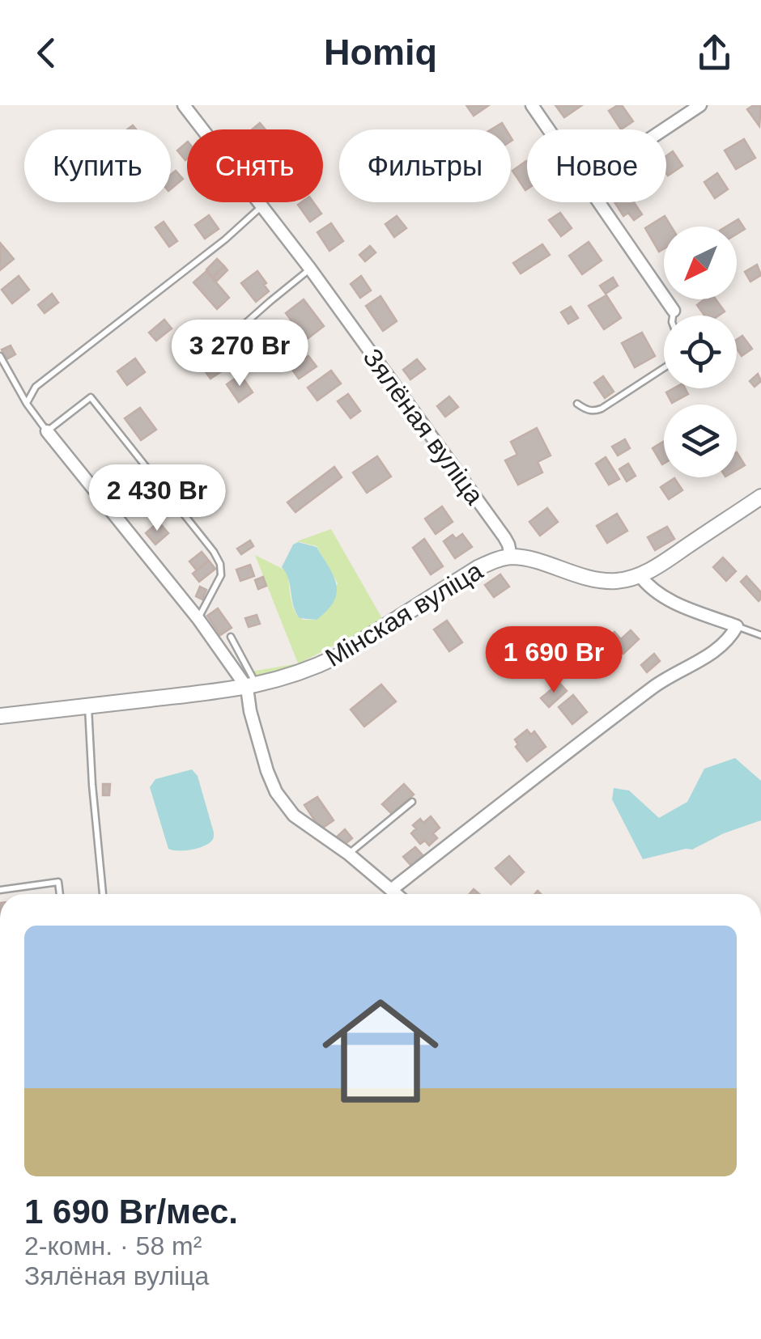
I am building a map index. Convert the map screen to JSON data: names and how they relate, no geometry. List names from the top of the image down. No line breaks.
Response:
{"streets":{"street":["Зялёная вуліца","Мінская вуліца"]},"crossings":[["Зялёная вуліца","Мінская вуліца"]],"north":"bottom left","page":{"header":"Homiq","chip":["Купить","Снять","Фильтры","Новое"],"price":["3 270 Br","2 430 Br","1 690 Br"],"list":[{"name":"1 690 Br/мес.","note":"2-комн. · 58 m² · Зялёная вуліца"}]}}
